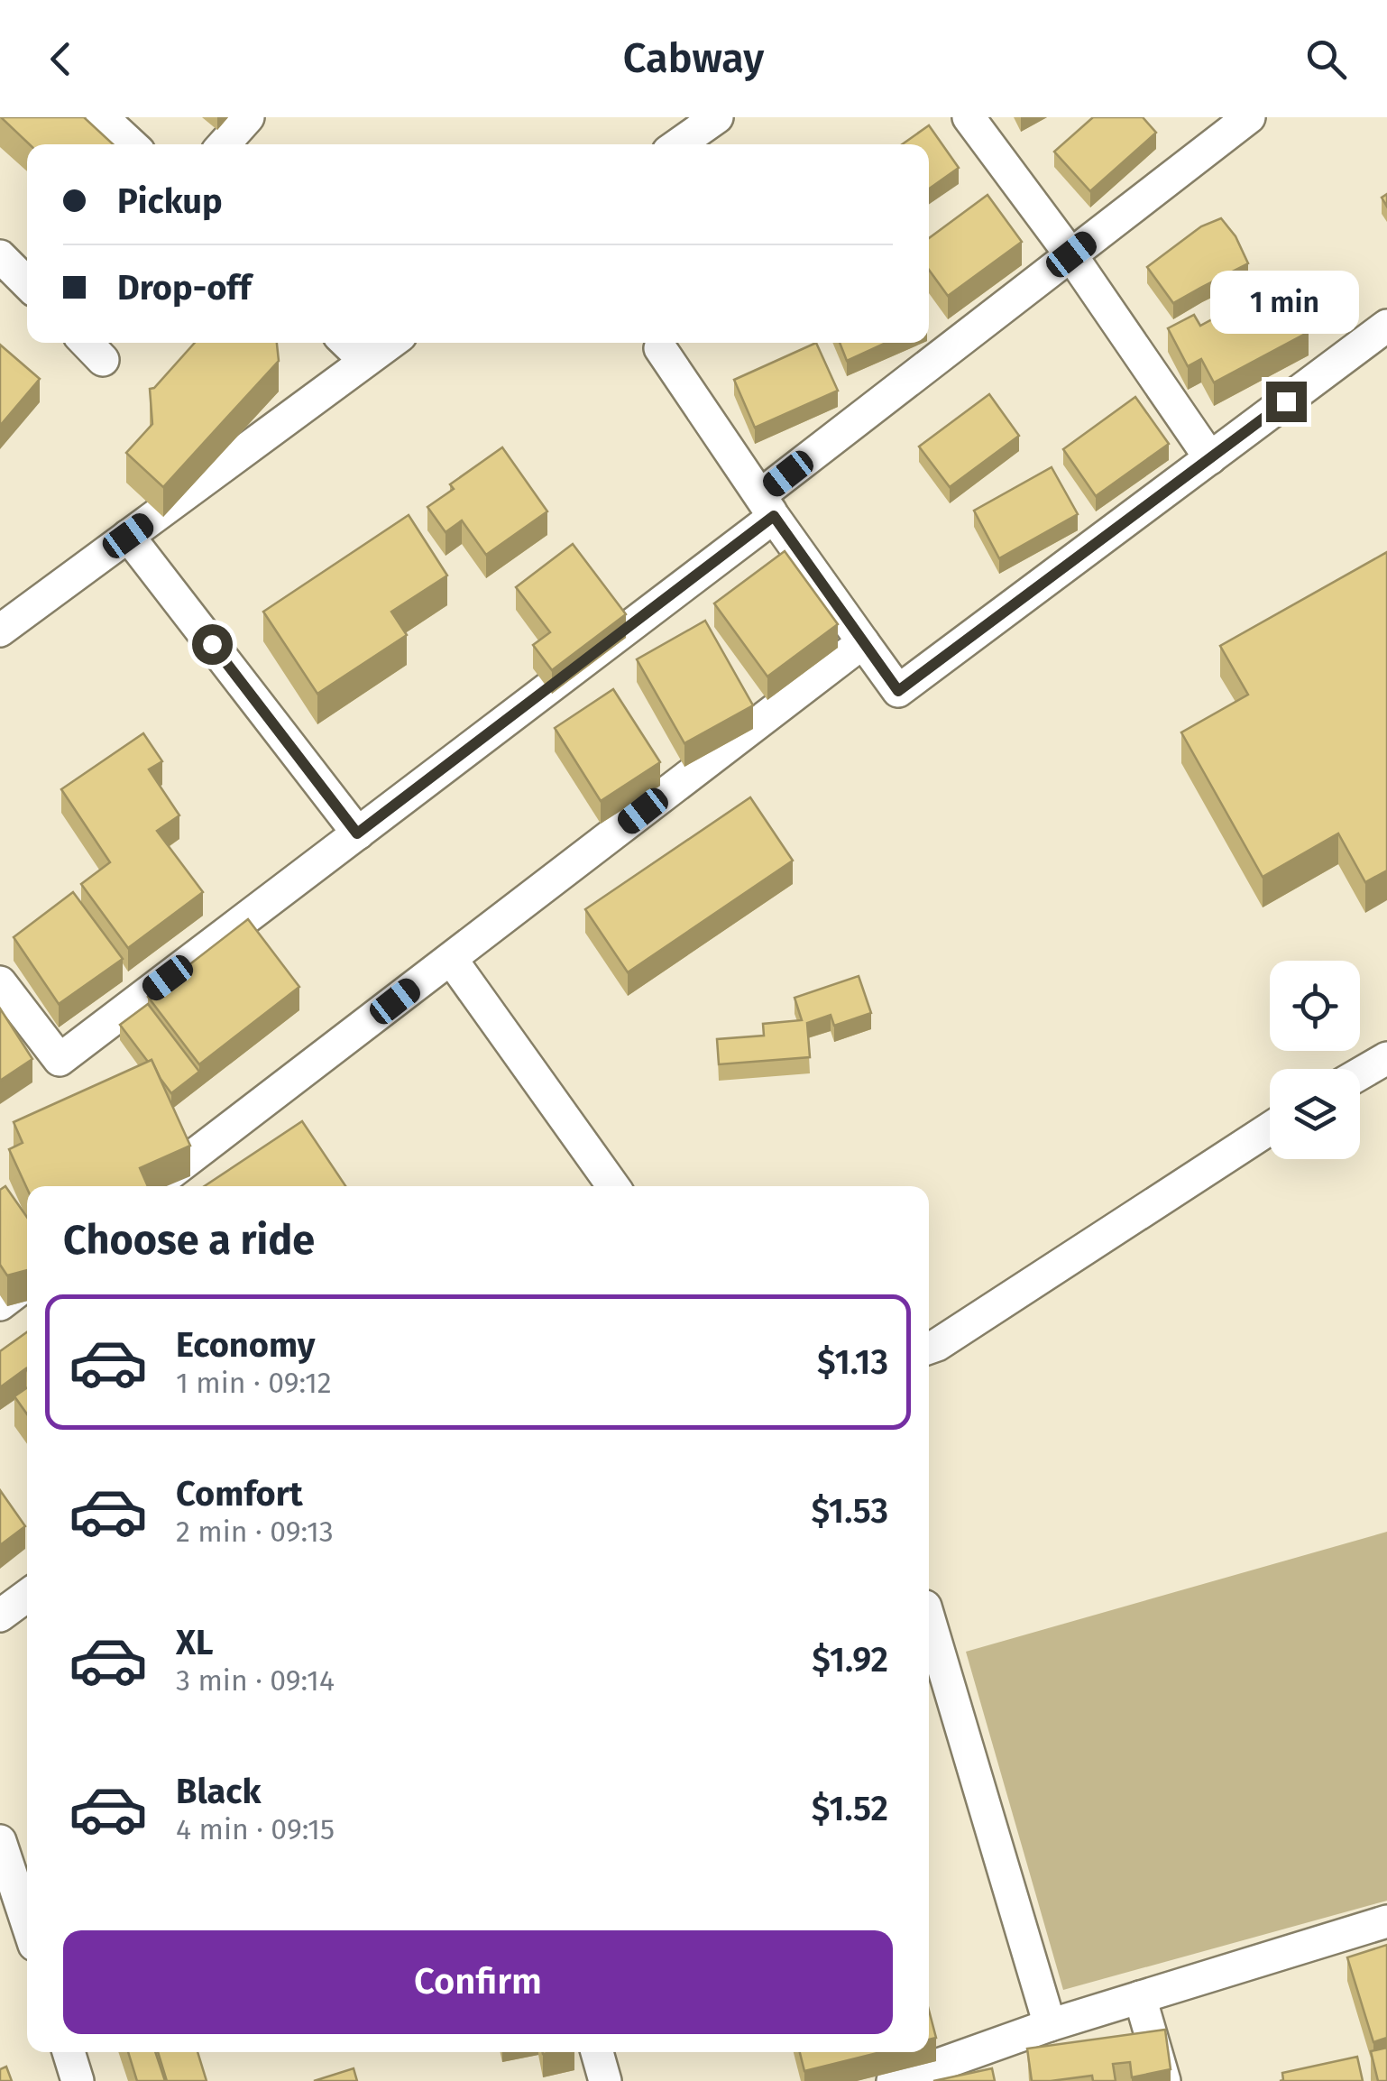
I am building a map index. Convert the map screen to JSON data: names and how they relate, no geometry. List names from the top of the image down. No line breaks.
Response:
{"page":{"header":"Cabway","banner":["Pickup","Drop-off"],"bubble":"1 min","heading":"Choose a ride","list":[{"name":"Economy","note":"1 min · 09:12","value":"$1.13"},{"name":"Comfort","note":"2 min · 09:13","value":"$1.53"},{"name":"XL","note":"3 min · 09:14","value":"$1.92"},{"name":"Black","note":"4 min · 09:15","value":"$1.52"}],"buttons":"Confirm"}}
